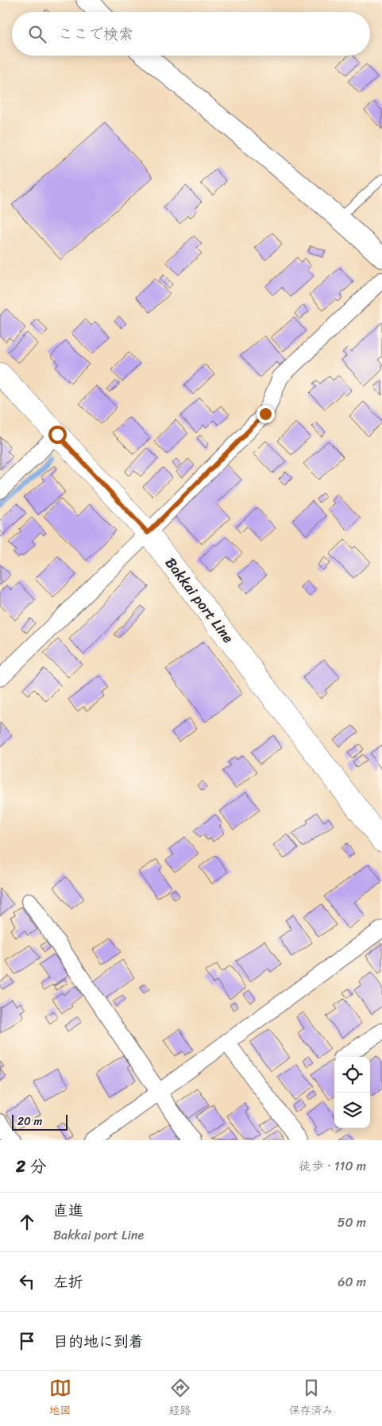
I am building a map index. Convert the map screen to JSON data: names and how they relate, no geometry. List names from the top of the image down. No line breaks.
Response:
{"streets":{"main road":["Bakkai port Line"]},"scale_bar":"20 m","page":{"search":"ここで検索","scale":"20 m","heading":["2 分","徒歩 · 110 m"],"list":[["直進","Bakkai port Line","50 m"],["左折","60 m"],"目的地に到着"],"nav":["地図","経路","保存済み"]}}
